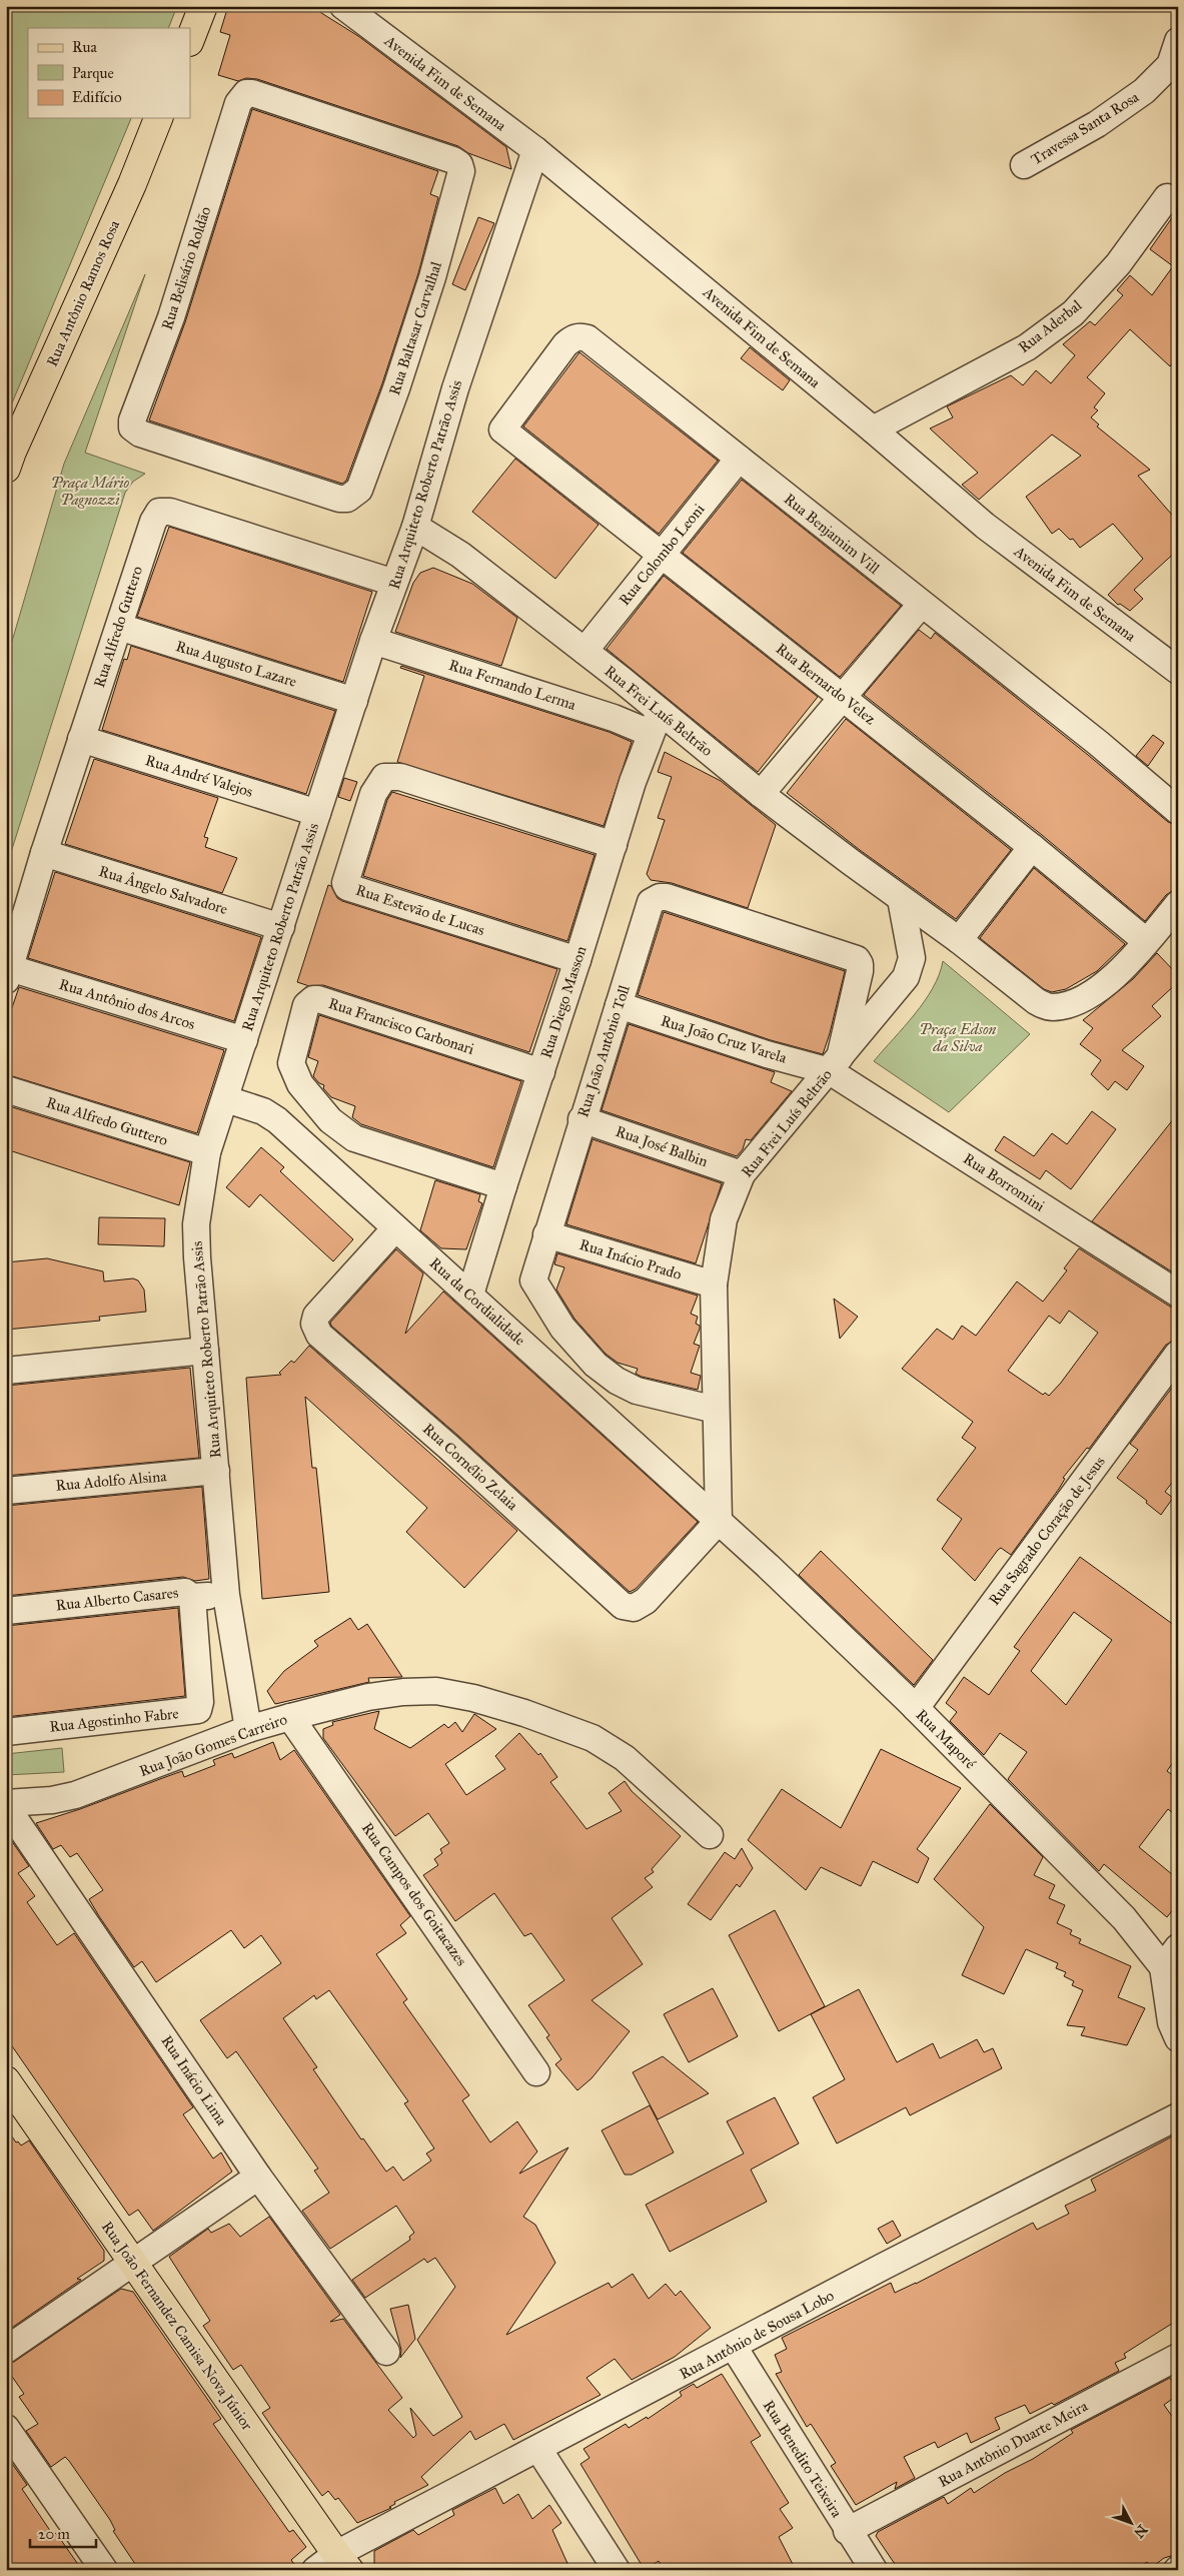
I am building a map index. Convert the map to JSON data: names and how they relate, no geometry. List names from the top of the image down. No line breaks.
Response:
{"streets":{"main road":["Rua Antônio Ramos Rosa","Rua João Fernandez Camisa Nova Júnior"],"street":["Avenida Fim de Semana","Travessa Santa Rosa","Rua Belisário Roldão","Rua Aderbal","Rua Baltasar Carvalhal","Rua Arquiteto Roberto Patrão Assis","Rua Benjamim Vill","Rua Colombo Leoni","Rua Alfredo Guttero","Rua Augusto Lazare","Rua Bernardo Velez","Rua Fernando Lerma","Rua Frei Luís Beltrão","Rua André Valejos","Rua Ângelo Salvadore","Rua Estevão de Lucas","Rua Diego Masson","Rua Antônio dos Arcos","Rua Francisco Carbonari","Rua João Cruz Varela","Rua João Antônio Toll","Rua José Balbin","Rua Borromini","Rua Inácio Prado","Rua da Cordialidade","Rua Cornélio Zelaia","Rua Adolfo Alsina","Rua Sagrado Coração de Jesus","Rua Alberto Casares","Rua Agostinho Fabre","Rua Maporé","Rua João Gomes Carreiro","Rua Campos dos Goitacazes","Rua Inácio Lima","Rua Antônio de Sousa Lobo","Rua Antônio Duarte Meira","Rua Benedito Teixeira"]},"crossings":[["Avenida Fim de Semana","Rua Aderbal"],["Avenida Fim de Semana","Rua Arquiteto Roberto Patrão Assis"],["Rua Belisário Roldão","Rua Baltasar Carvalhal"],["Rua Arquiteto Roberto Patrão Assis","Rua Alfredo Guttero"],["Rua Arquiteto Roberto Patrão Assis","Rua Augusto Lazare"],["Rua Arquiteto Roberto Patrão Assis","Rua Fernando Lerma"],["Rua Arquiteto Roberto Patrão Assis","Rua Frei Luís Beltrão"],["Rua Arquiteto Roberto Patrão Assis","Rua André Valejos"],["Rua Arquiteto Roberto Patrão Assis","Rua Ângelo Salvadore"],["Rua Arquiteto Roberto Patrão Assis","Rua Antônio dos Arcos"],["Rua Arquiteto Roberto Patrão Assis","Rua da Cordialidade"],["Rua Arquiteto Roberto Patrão Assis","Rua Adolfo Alsina"],["Rua Arquiteto Roberto Patrão Assis","Rua Alberto Casares"],["Rua Arquiteto Roberto Patrão Assis","Rua João Gomes Carreiro"],["Rua Benjamim Vill","Rua Colombo Leoni"],["Rua Benjamim Vill","Rua Bernardo Velez"],["Rua Colombo Leoni","Rua Bernardo Velez"],["Rua Colombo Leoni","Rua Frei Luís Beltrão"],["Rua Alfredo Guttero","Rua Augusto Lazare"],["Rua Alfredo Guttero","Rua André Valejos"],["Rua Alfredo Guttero","Rua Ângelo Salvadore"],["Rua Alfredo Guttero","Rua Antônio dos Arcos"],["Rua Fernando Lerma","Rua Frei Luís Beltrão"],["Rua Fernando Lerma","Rua Diego Masson"],["Rua Frei Luís Beltrão","Rua Diego Masson"],["Rua Frei Luís Beltrão","Rua João Cruz Varela"],["Rua Frei Luís Beltrão","Rua João Antônio Toll"],["Rua Frei Luís Beltrão","Rua José Balbin"],["Rua Frei Luís Beltrão","Rua Borromini"],["Rua Frei Luís Beltrão","Rua Inácio Prado"],["Rua Frei Luís Beltrão","Rua da Cordialidade"],["Rua Frei Luís Beltrão","Rua Cornélio Zelaia"],["Rua Frei Luís Beltrão","Rua Maporé"],["Rua Estevão de Lucas","Rua Diego Masson"],["Rua Diego Masson","Rua Francisco Carbonari"],["Rua Diego Masson","Rua da Cordialidade"],["Rua João Cruz Varela","Rua João Antônio Toll"],["Rua João Cruz Varela","Rua Borromini"],["Rua João Antônio Toll","Rua José Balbin"],["Rua João Antônio Toll","Rua Borromini"],["Rua João Antônio Toll","Rua Inácio Prado"],["Rua da Cordialidade","Rua Cornélio Zelaia"],["Rua da Cordialidade","Rua Maporé"],["Rua Cornélio Zelaia","Rua Maporé"],["Rua Sagrado Coração de Jesus","Rua Maporé"],["Rua Alberto Casares","Rua Agostinho Fabre"],["Rua João Gomes Carreiro","Rua Campos dos Goitacazes"],["Rua João Gomes Carreiro","Rua Inácio Lima"],["Rua João Fernandez Camisa Nova Júnior","Rua Antônio de Sousa Lobo"],["Rua Antônio de Sousa Lobo","Rua Benedito Teixeira"],["Rua Antônio Duarte Meira","Rua Benedito Teixeira"]],"parks":["Praça Mário Pagnozzi","Praça Edson da Silva"],"legend":["Rua","Parque","Edifício"],"scale_bar":"20 m","north":"bottom right"}
